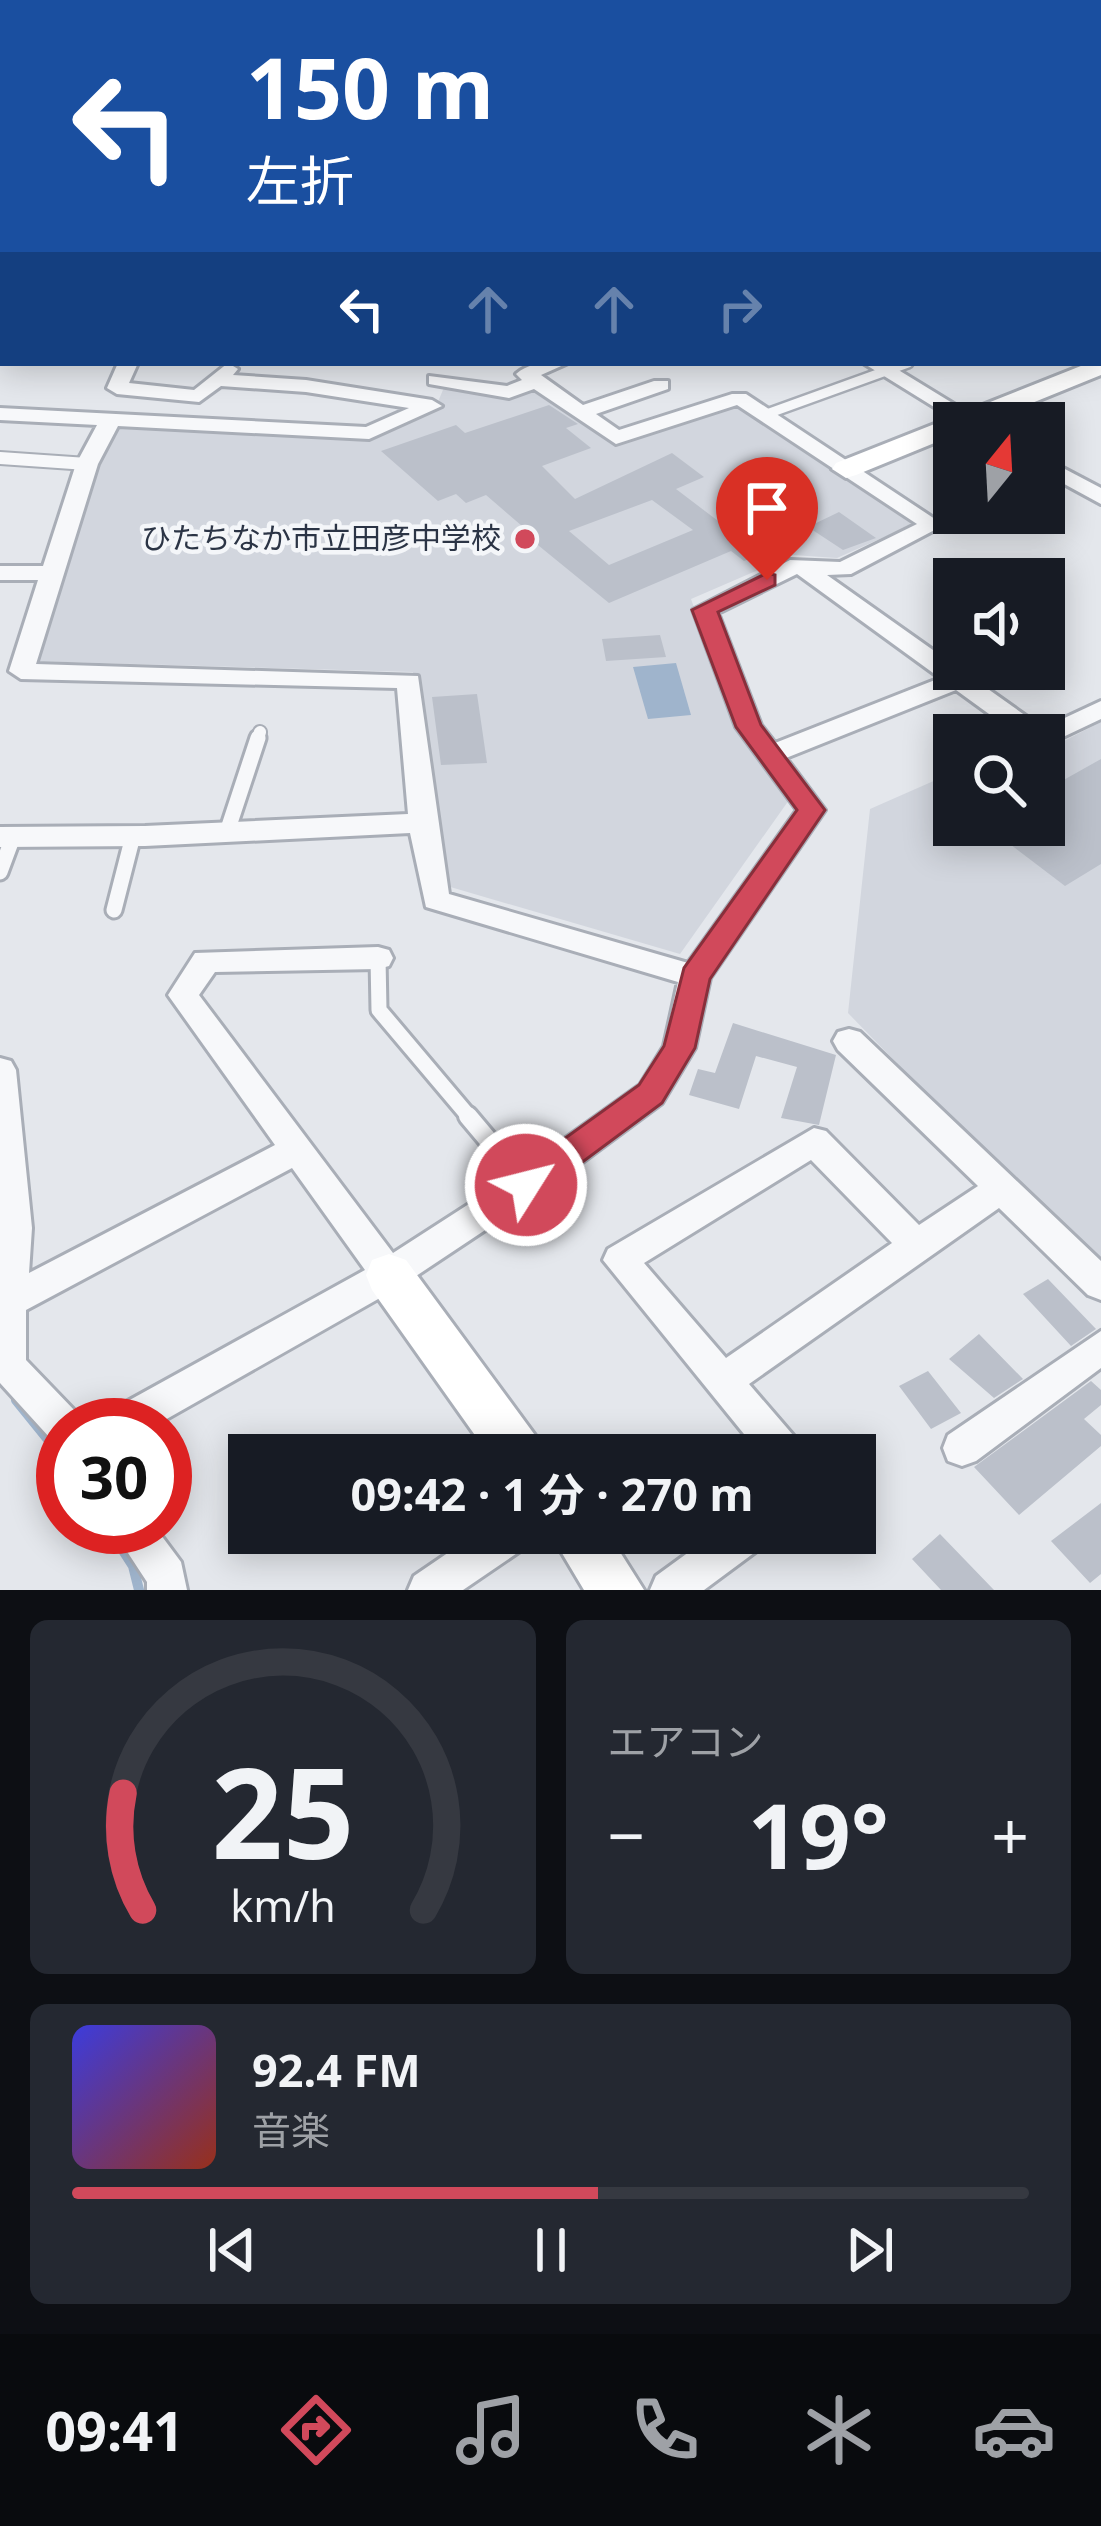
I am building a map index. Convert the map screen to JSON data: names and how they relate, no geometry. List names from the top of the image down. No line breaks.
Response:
{"places":["ひたちなか市立田彦中学校"],"north":"top","page":{"turn":["150 m","左折"],"limit":"30","trip":"09:42 · 1 分 · 270 m","tile":"エアコン","heat":["−","19°","+"],"song":["92.4 FM","音楽"],"tabs":"09:41","gauge":["25","km/h"]}}
